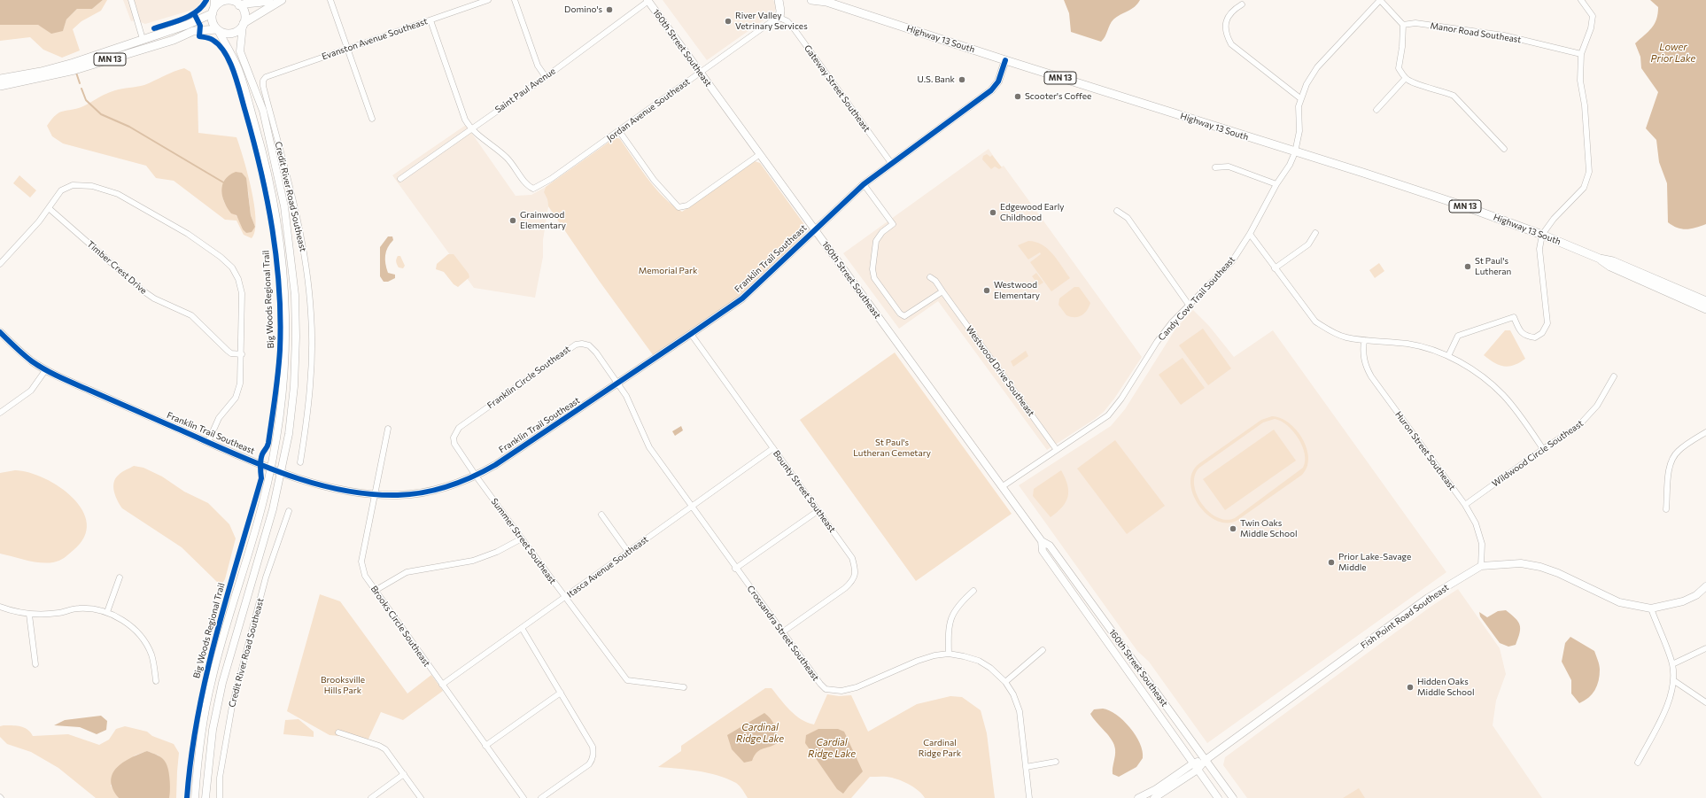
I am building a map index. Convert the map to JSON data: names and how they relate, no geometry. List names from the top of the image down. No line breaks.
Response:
{"streets":{"main road":["Highway 13 South","MN 13"],"street":["Manor Road Southeast","Evanston Avenue Southeast","160th Street Southeast","Gateway Street Southeast","Saint Paul Avenue","Jordan Avenue Southeast","Credit River Road Southeast","Franklin Trail Southeast","Timber Crest Drive","Candy Cove Trail Southeast","Westwood Drive Southeast","Franklin Circle Southeast","Huron Street Southeast","Wildwood Circle Southeast","Bounty Street Southeast","Summer Street Southeast","Itasca Avenue Southeast","Fish Point Road Southeast","Brooks Circle Southeast","Crossandra Street Southeast"],"cycle path":["Big Woods Regional Trail"]},"crossings":[["Evanston Avenue Southeast","Credit River Road Southeast"],["Highway 13 South","Franklin Trail Southeast"],["Highway 13 South","Candy Cove Trail Southeast"],["160th Street Southeast","Saint Paul Avenue"],["160th Street Southeast","Jordan Avenue Southeast"],["160th Street Southeast","Franklin Trail Southeast"],["160th Street Southeast","Candy Cove Trail Southeast"],["160th Street Southeast","Fish Point Road Southeast"],["Gateway Street Southeast","Jordan Avenue Southeast"],["Gateway Street Southeast","Franklin Trail Southeast"],["Saint Paul Avenue","Jordan Avenue Southeast"],["Franklin Trail Southeast","Franklin Circle Southeast"],["Franklin Trail Southeast","Bounty Street Southeast"],["Franklin Trail Southeast","Summer Street Southeast"],["Franklin Trail Southeast","Brooks Circle Southeast"],["Franklin Trail Southeast","Crossandra Street Southeast"],["Candy Cove Trail Southeast","Westwood Drive Southeast"],["Franklin Circle Southeast","Summer Street Southeast"],["Franklin Circle Southeast","Crossandra Street Southeast"],["Huron Street Southeast","Wildwood Circle Southeast"],["Huron Street Southeast","Fish Point Road Southeast"],["Bounty Street Southeast","Itasca Avenue Southeast"],["Bounty Street Southeast","Crossandra Street Southeast"],["Summer Street Southeast","Itasca Avenue Southeast"],["Itasca Avenue Southeast","Brooks Circle Southeast"],["Itasca Avenue Southeast","Crossandra Street Southeast"]],"water":["Lower Prior Lake","Cardinal Ridge Lake","Cardial Ridge Lake"],"parks":["Memorial Park","St Paul's Lutheran Cemetary","Brooksville Hills Park","Cardinal Ridge Park"],"places":["Domino's","River Valley Vetrinary Services","U.S. Bank","Scooter's Coffee","Edgewood Early Childhood","Grainwood Elementary","St Paul's Lutheran","Westwood Elementary","Twin Oaks Middle School","Prior Lake-Savage Middle","Hidden Oaks Middle School"]}
